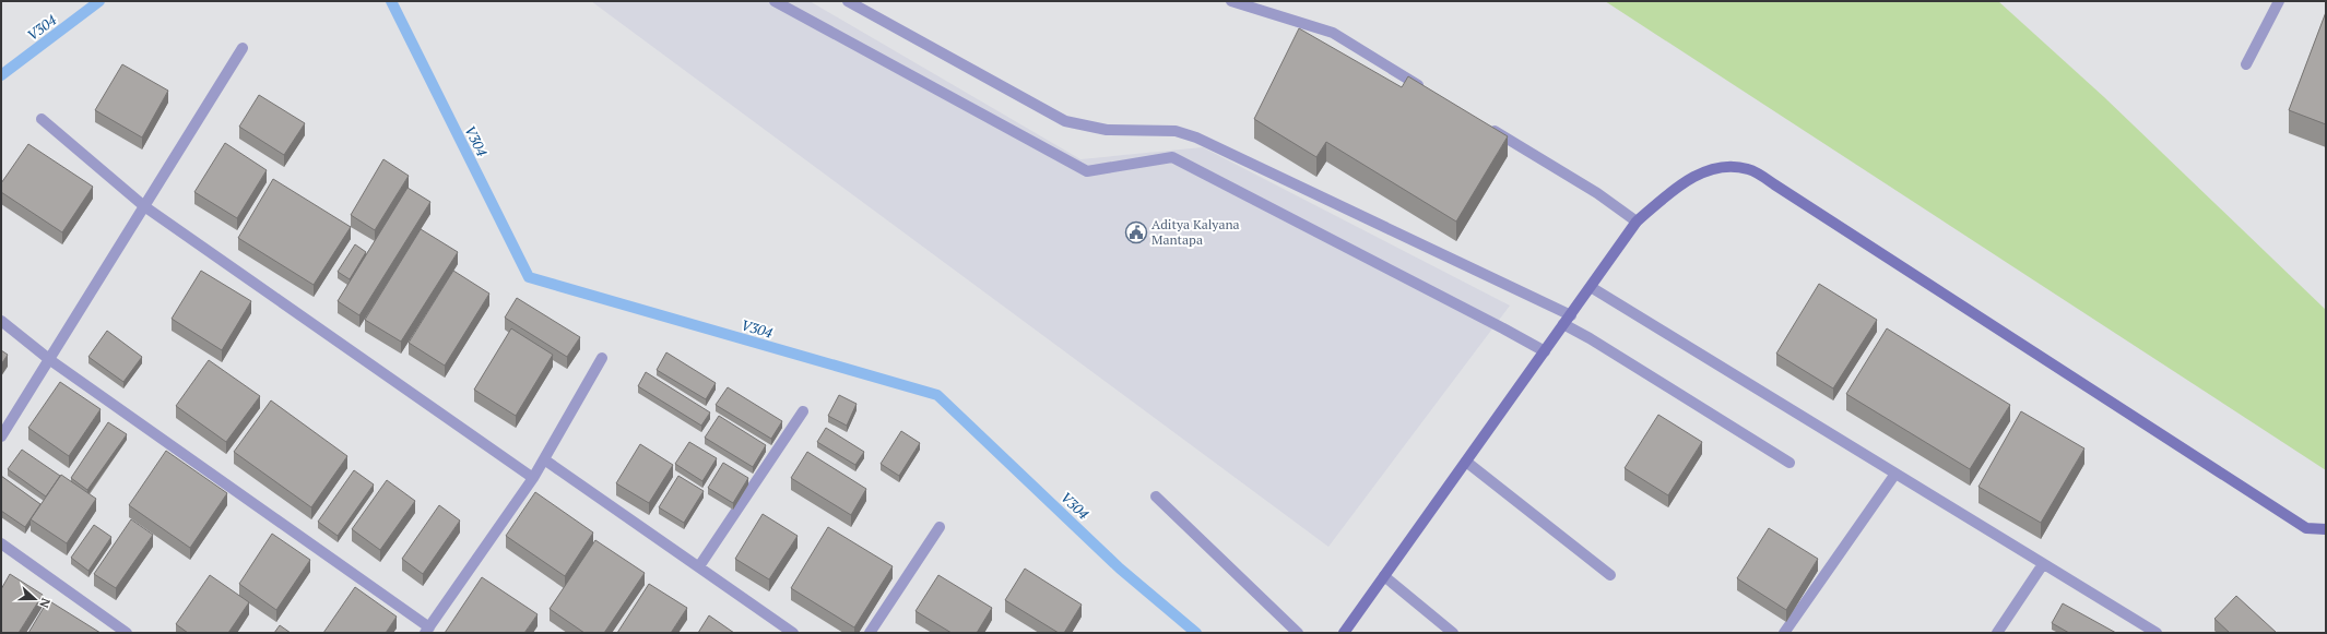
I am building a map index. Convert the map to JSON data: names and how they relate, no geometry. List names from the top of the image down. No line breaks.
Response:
{"water":["V304"],"places":{"public building":["Aditya Kalyana Mantapa"]},"north":"right"}
